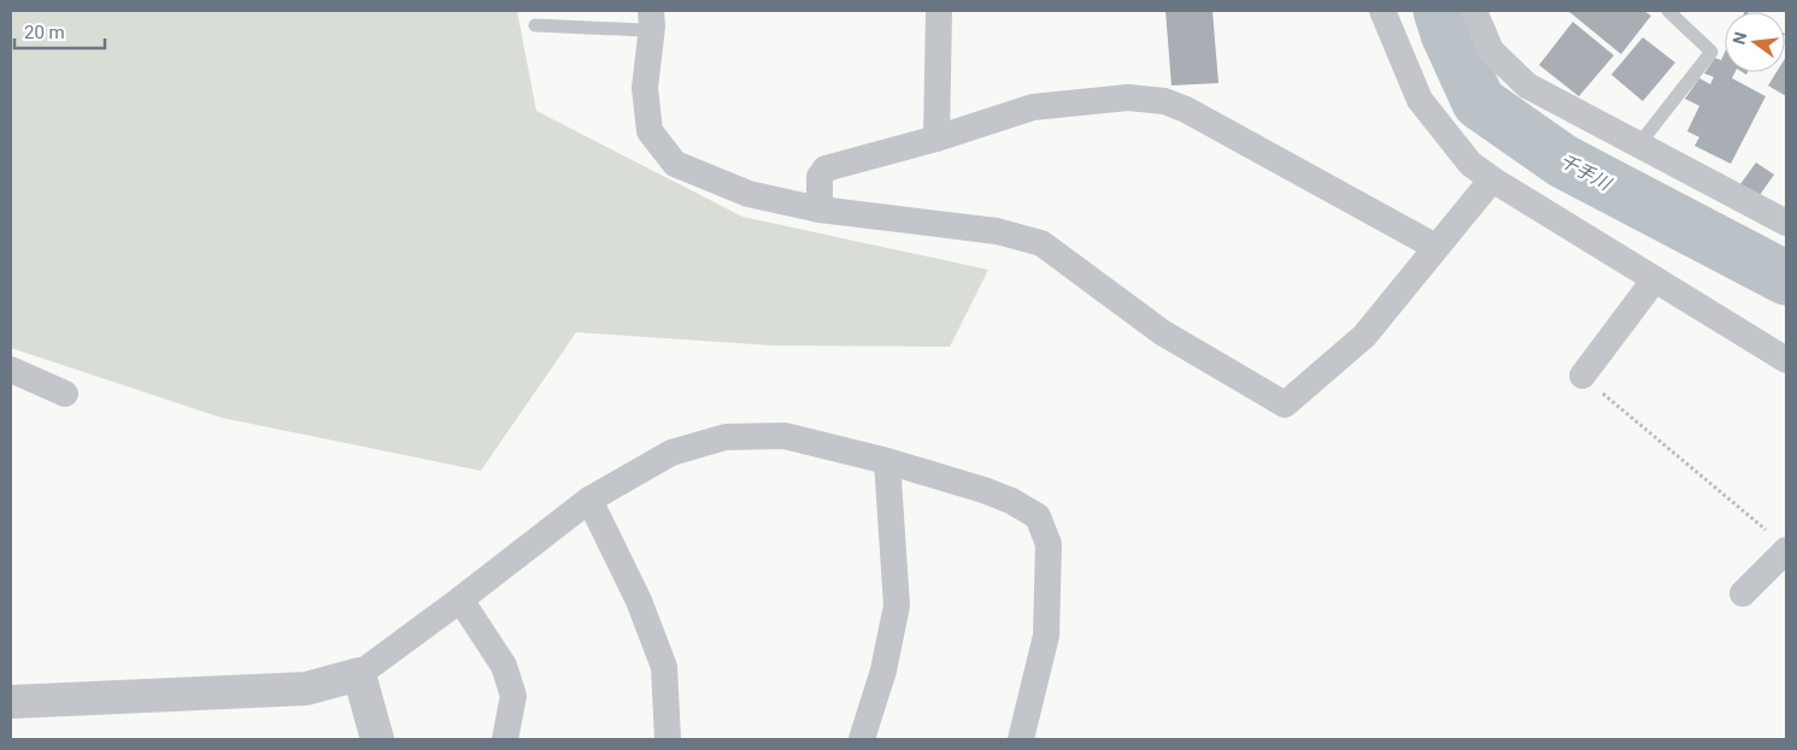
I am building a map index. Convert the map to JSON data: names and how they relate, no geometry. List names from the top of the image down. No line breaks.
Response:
{"water":["千手川"],"scale_bar":"20 m","north":"left"}
